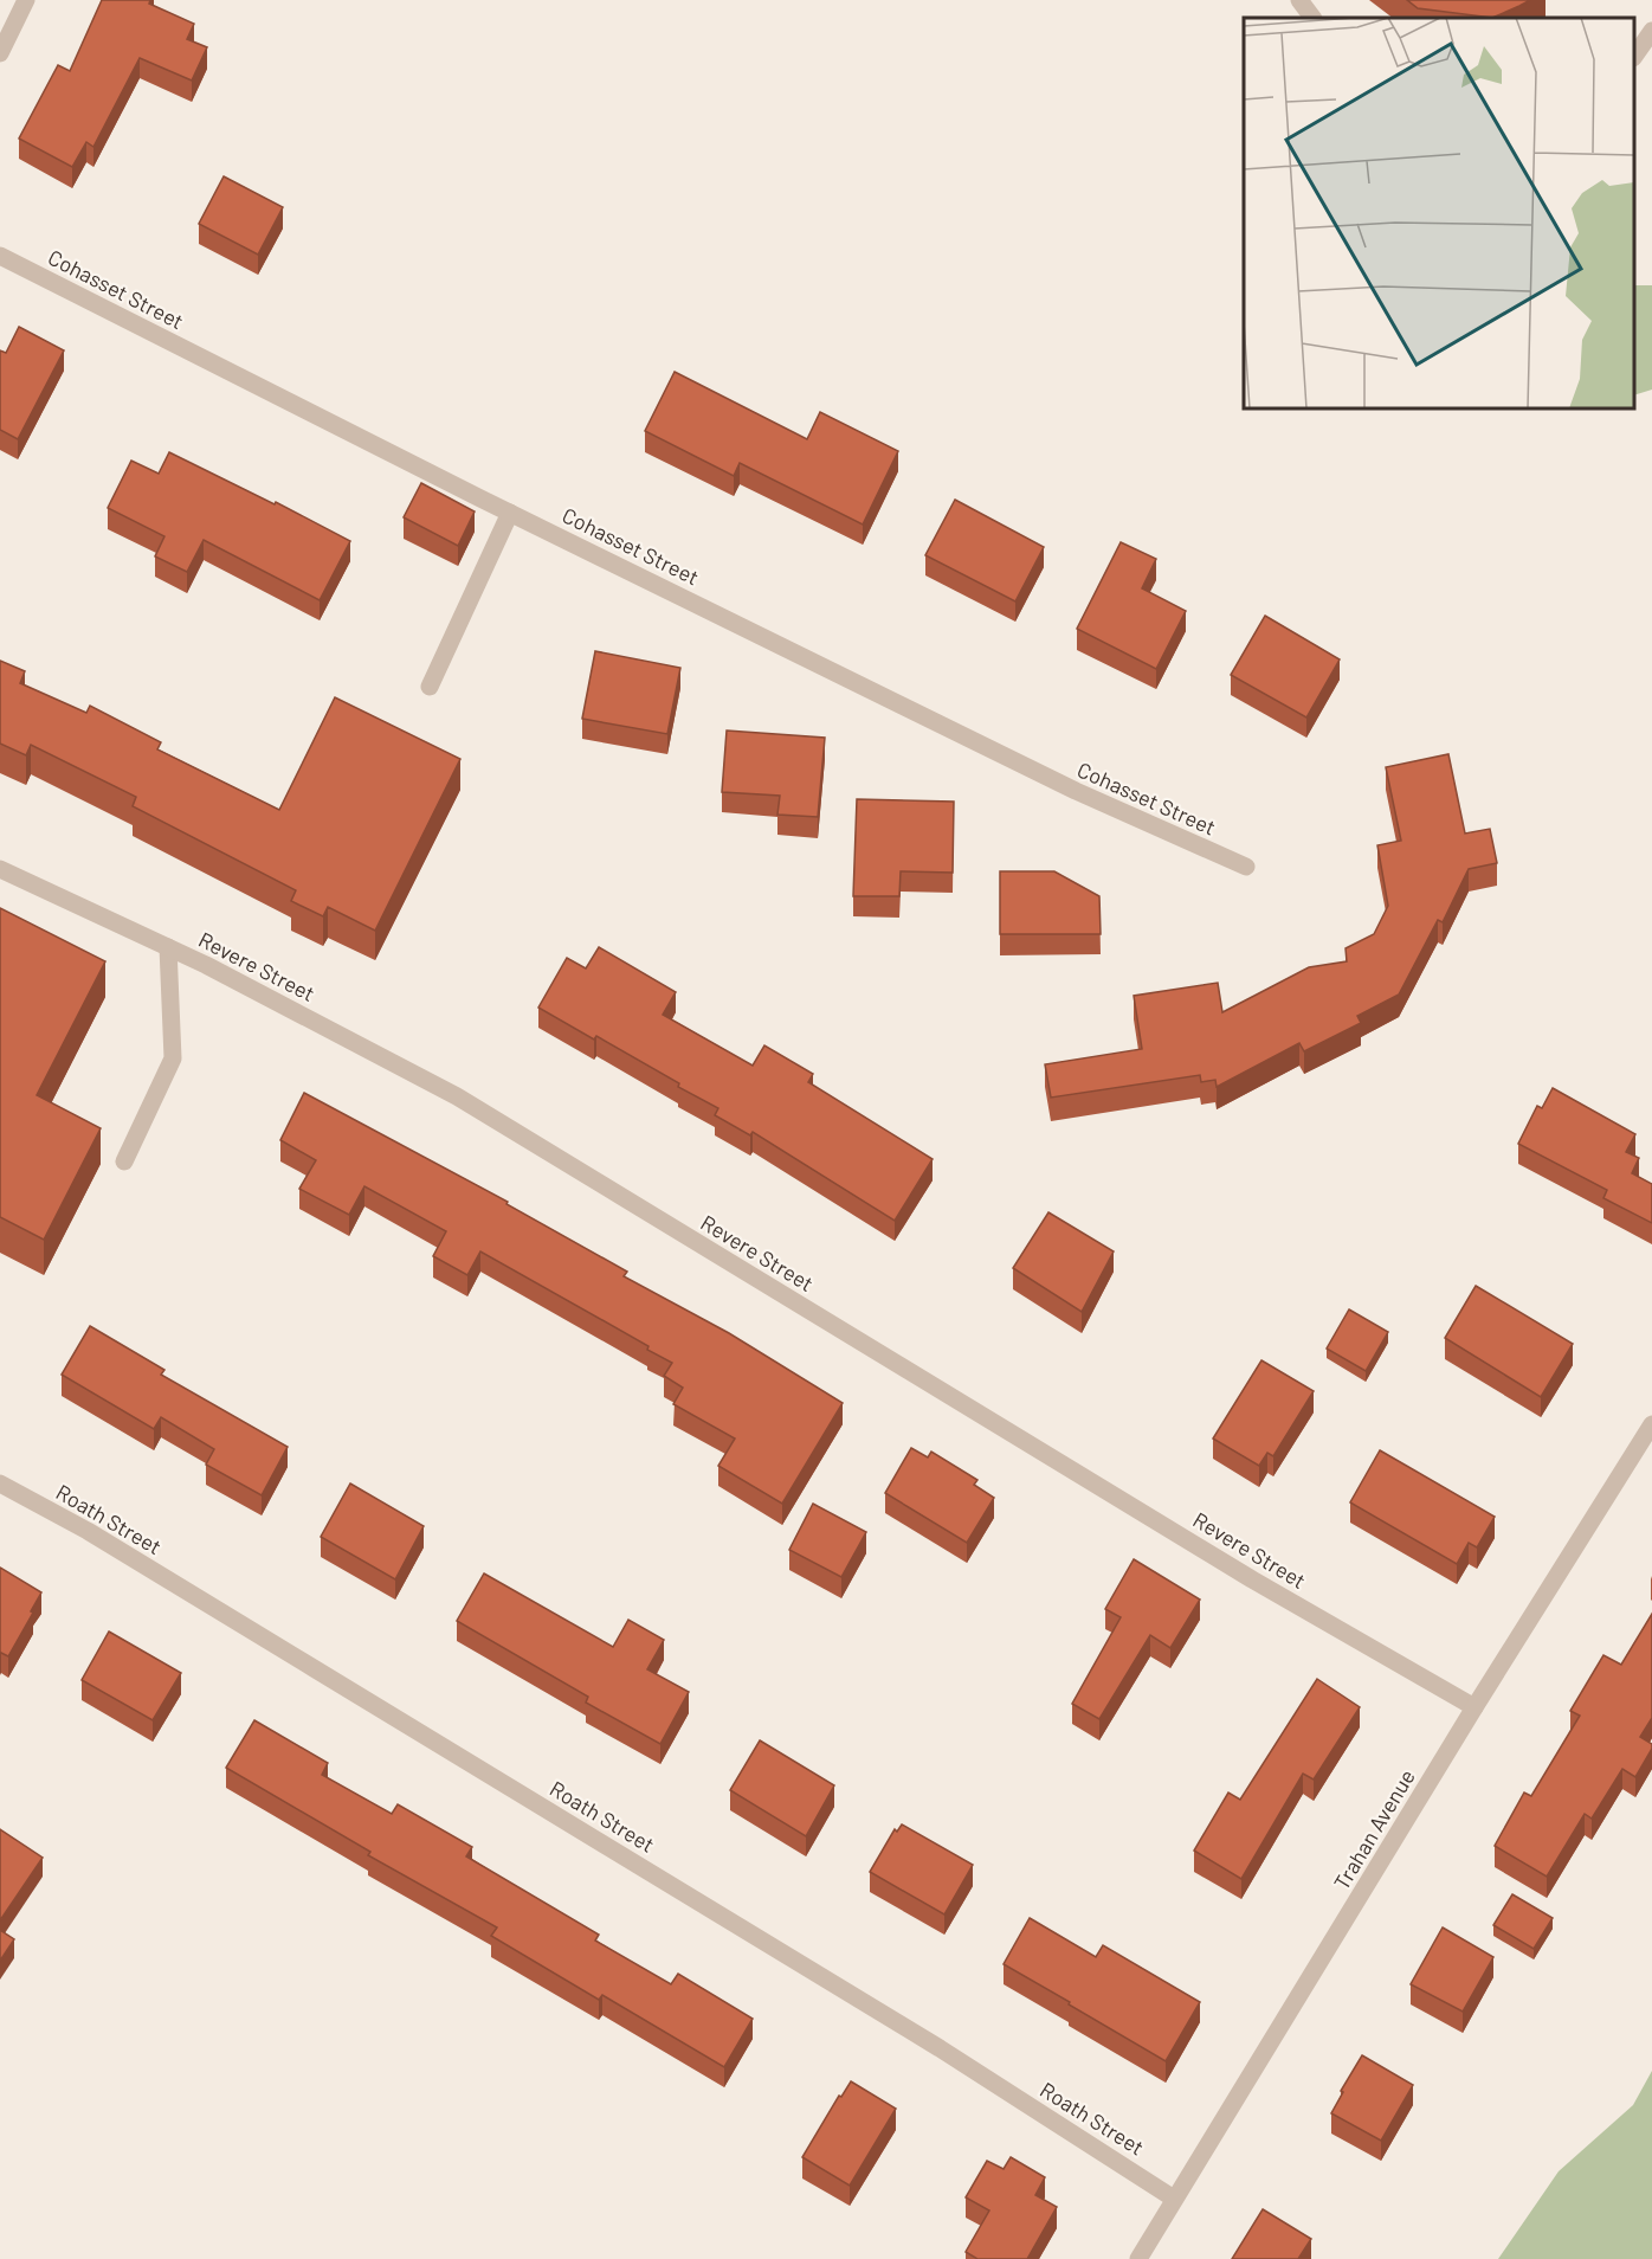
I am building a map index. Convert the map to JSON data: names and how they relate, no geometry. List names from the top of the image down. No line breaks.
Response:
{"streets":{"street":["Cohasset Street","Revere Street","Roath Street","Trahan Avenue"]},"crossings":[["Revere Street","Trahan Avenue"],["Roath Street","Trahan Avenue"]]}
